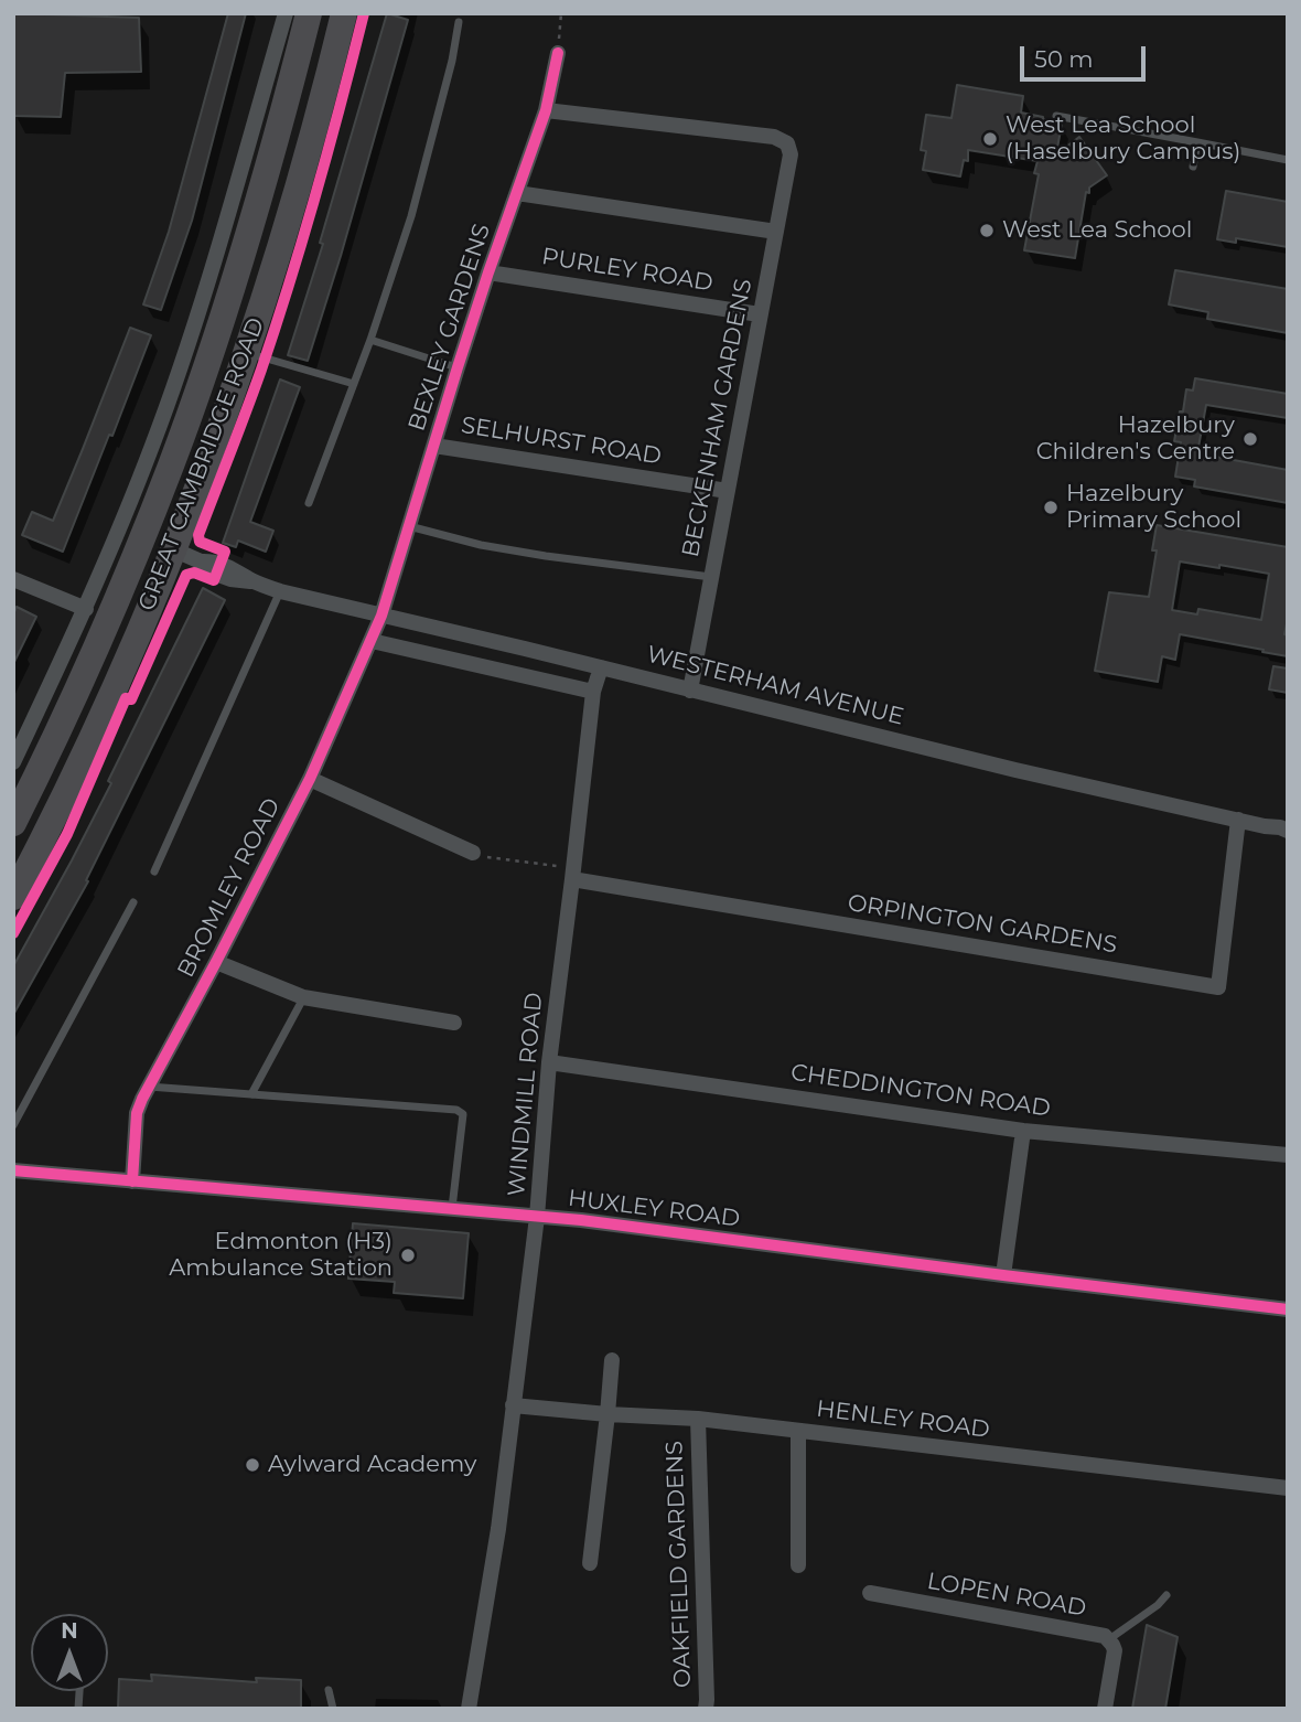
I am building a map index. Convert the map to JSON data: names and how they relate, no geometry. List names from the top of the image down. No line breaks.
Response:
{"streets":{"highway":["GREAT CAMBRIDGE ROAD"],"street":["PURLEY ROAD","BEXLEY GARDENS","BECKENHAM GARDENS","SELHURST ROAD","WESTERHAM AVENUE","BROMLEY ROAD","ORPINGTON GARDENS","CHEDDINGTON ROAD","WINDMILL ROAD","HUXLEY ROAD","HENLEY ROAD","OAKFIELD GARDENS","LOPEN ROAD"]},"crossings":[["PURLEY ROAD","BEXLEY GARDENS"],["PURLEY ROAD","BECKENHAM GARDENS"],["BEXLEY GARDENS","BECKENHAM GARDENS"],["BEXLEY GARDENS","SELHURST ROAD"],["BEXLEY GARDENS","WESTERHAM AVENUE"],["BEXLEY GARDENS","BROMLEY ROAD"],["BECKENHAM GARDENS","SELHURST ROAD"],["BECKENHAM GARDENS","WESTERHAM AVENUE"],["GREAT CAMBRIDGE ROAD","WESTERHAM AVENUE"],["WESTERHAM AVENUE","BROMLEY ROAD"],["WESTERHAM AVENUE","ORPINGTON GARDENS"],["WESTERHAM AVENUE","WINDMILL ROAD"],["BROMLEY ROAD","HUXLEY ROAD"],["ORPINGTON GARDENS","WINDMILL ROAD"],["CHEDDINGTON ROAD","WINDMILL ROAD"],["WINDMILL ROAD","HUXLEY ROAD"],["WINDMILL ROAD","HENLEY ROAD"],["HENLEY ROAD","OAKFIELD GARDENS"]],"places":["West Lea School (Haselbury Campus)","West Lea School","Hazelbury Children's Centre","Hazelbury Primary School","Edmonton (H3) Ambulance Station","Aylward Academy"],"scale_bar":"50 m","north":"top"}
